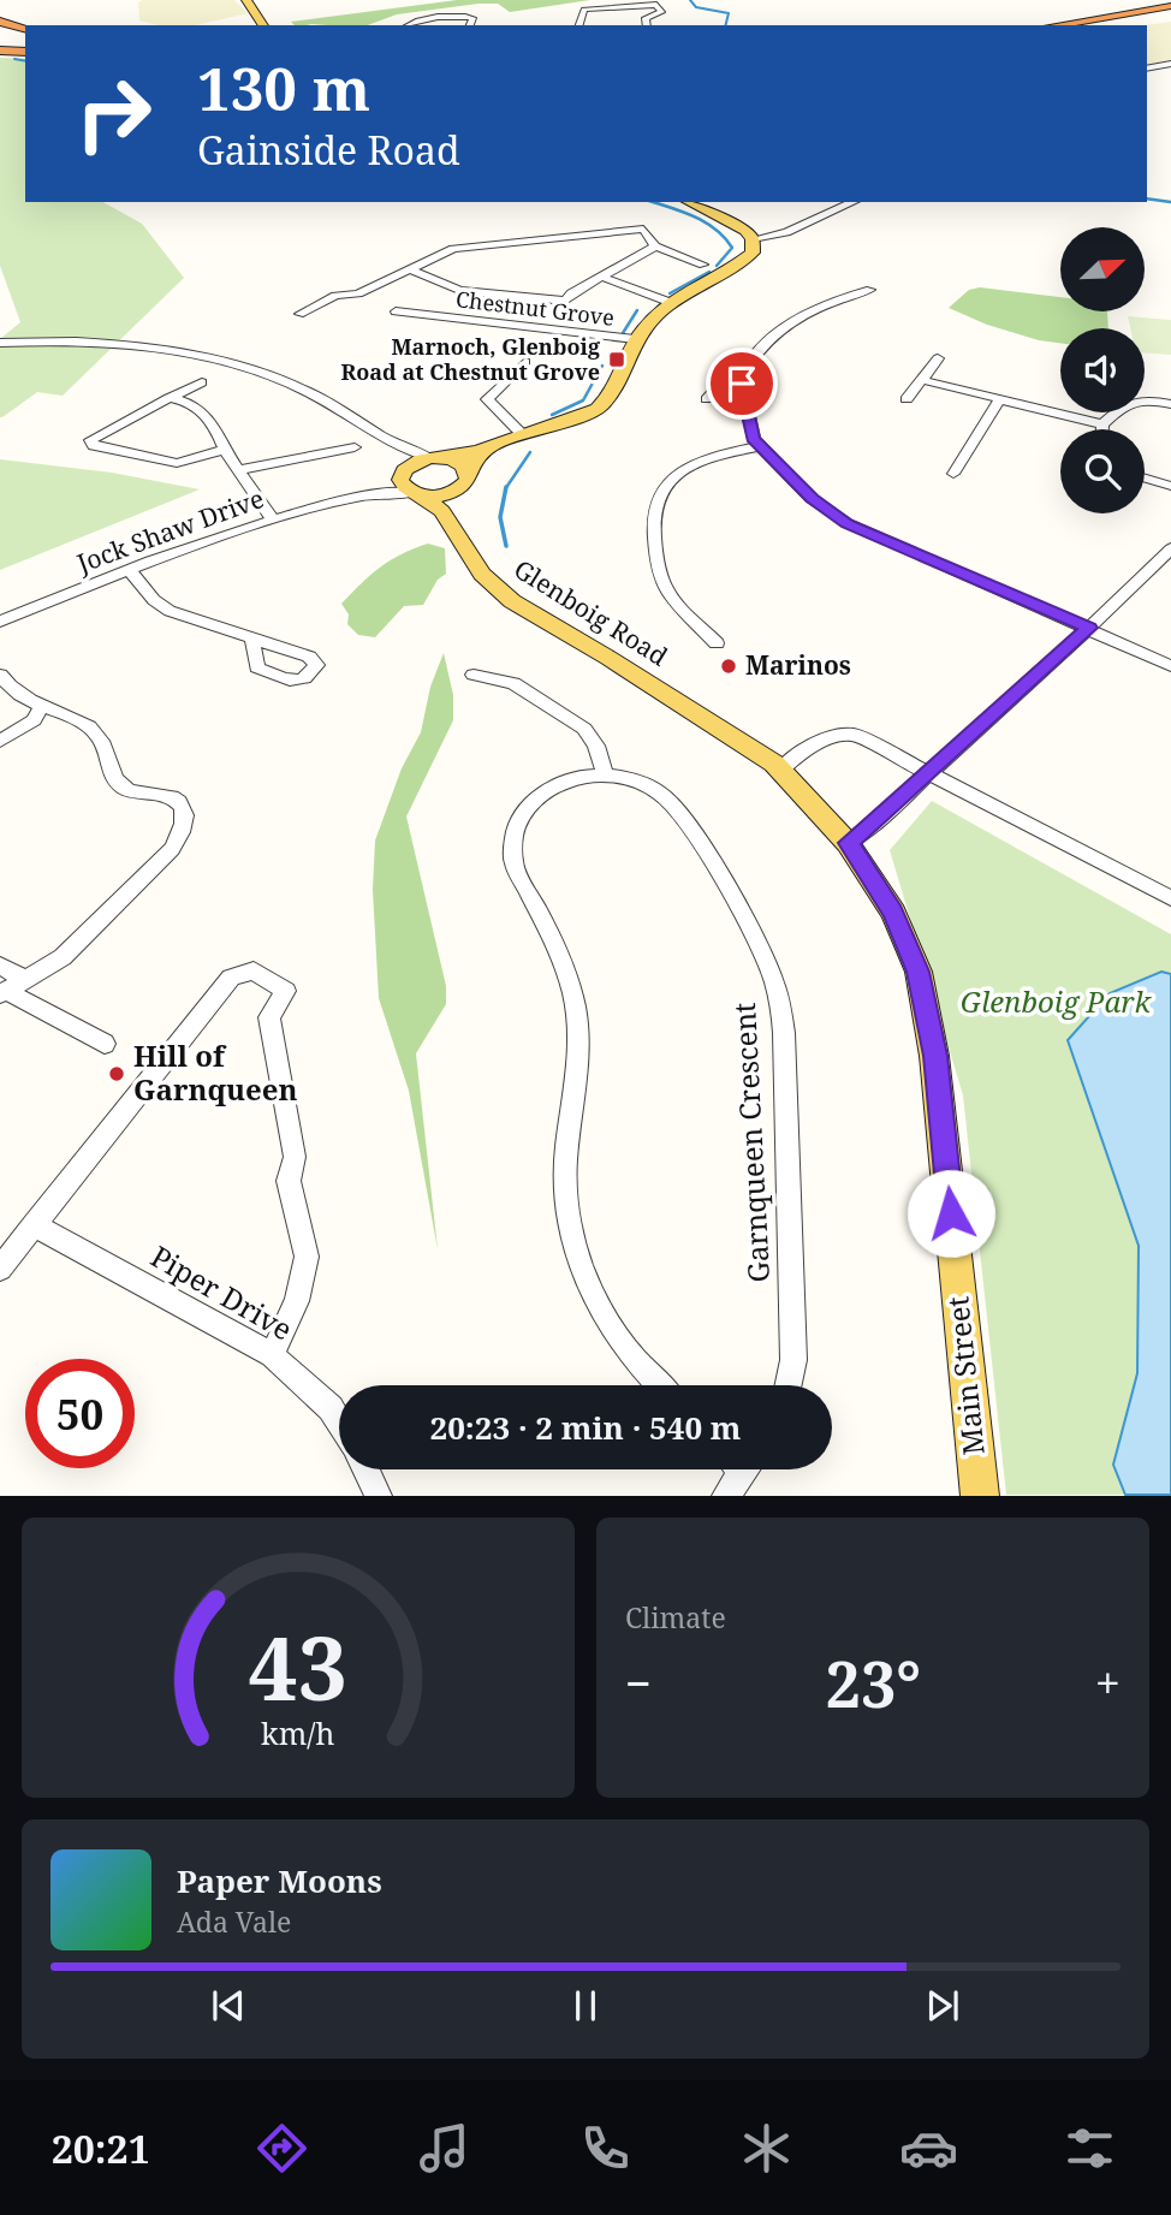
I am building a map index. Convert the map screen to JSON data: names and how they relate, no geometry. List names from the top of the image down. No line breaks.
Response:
{"streets":{"main road":["Glenboig Road","Main Street"],"street":["Chestnut Grove","Jock Shaw Drive","Garnqueen Crescent","Piper Drive"]},"crossings":[["Glenboig Road","Main Street"]],"parks":["Glenboig Park"],"places":{"transit":["Marnoch, Glenboig Road at Chestnut Grove"],"other":["Marinos","Hill of Garnqueen"]},"north":"top right","page":{"turn":["130 m","Gainside Road"],"limit":"50","trip":"20:23 · 2 min · 540 m","tile":"Climate","heat":["−","23°","+"],"song":["Paper Moons","Ada Vale"],"tabs":"20:21","gauge":["43","km/h"]}}
